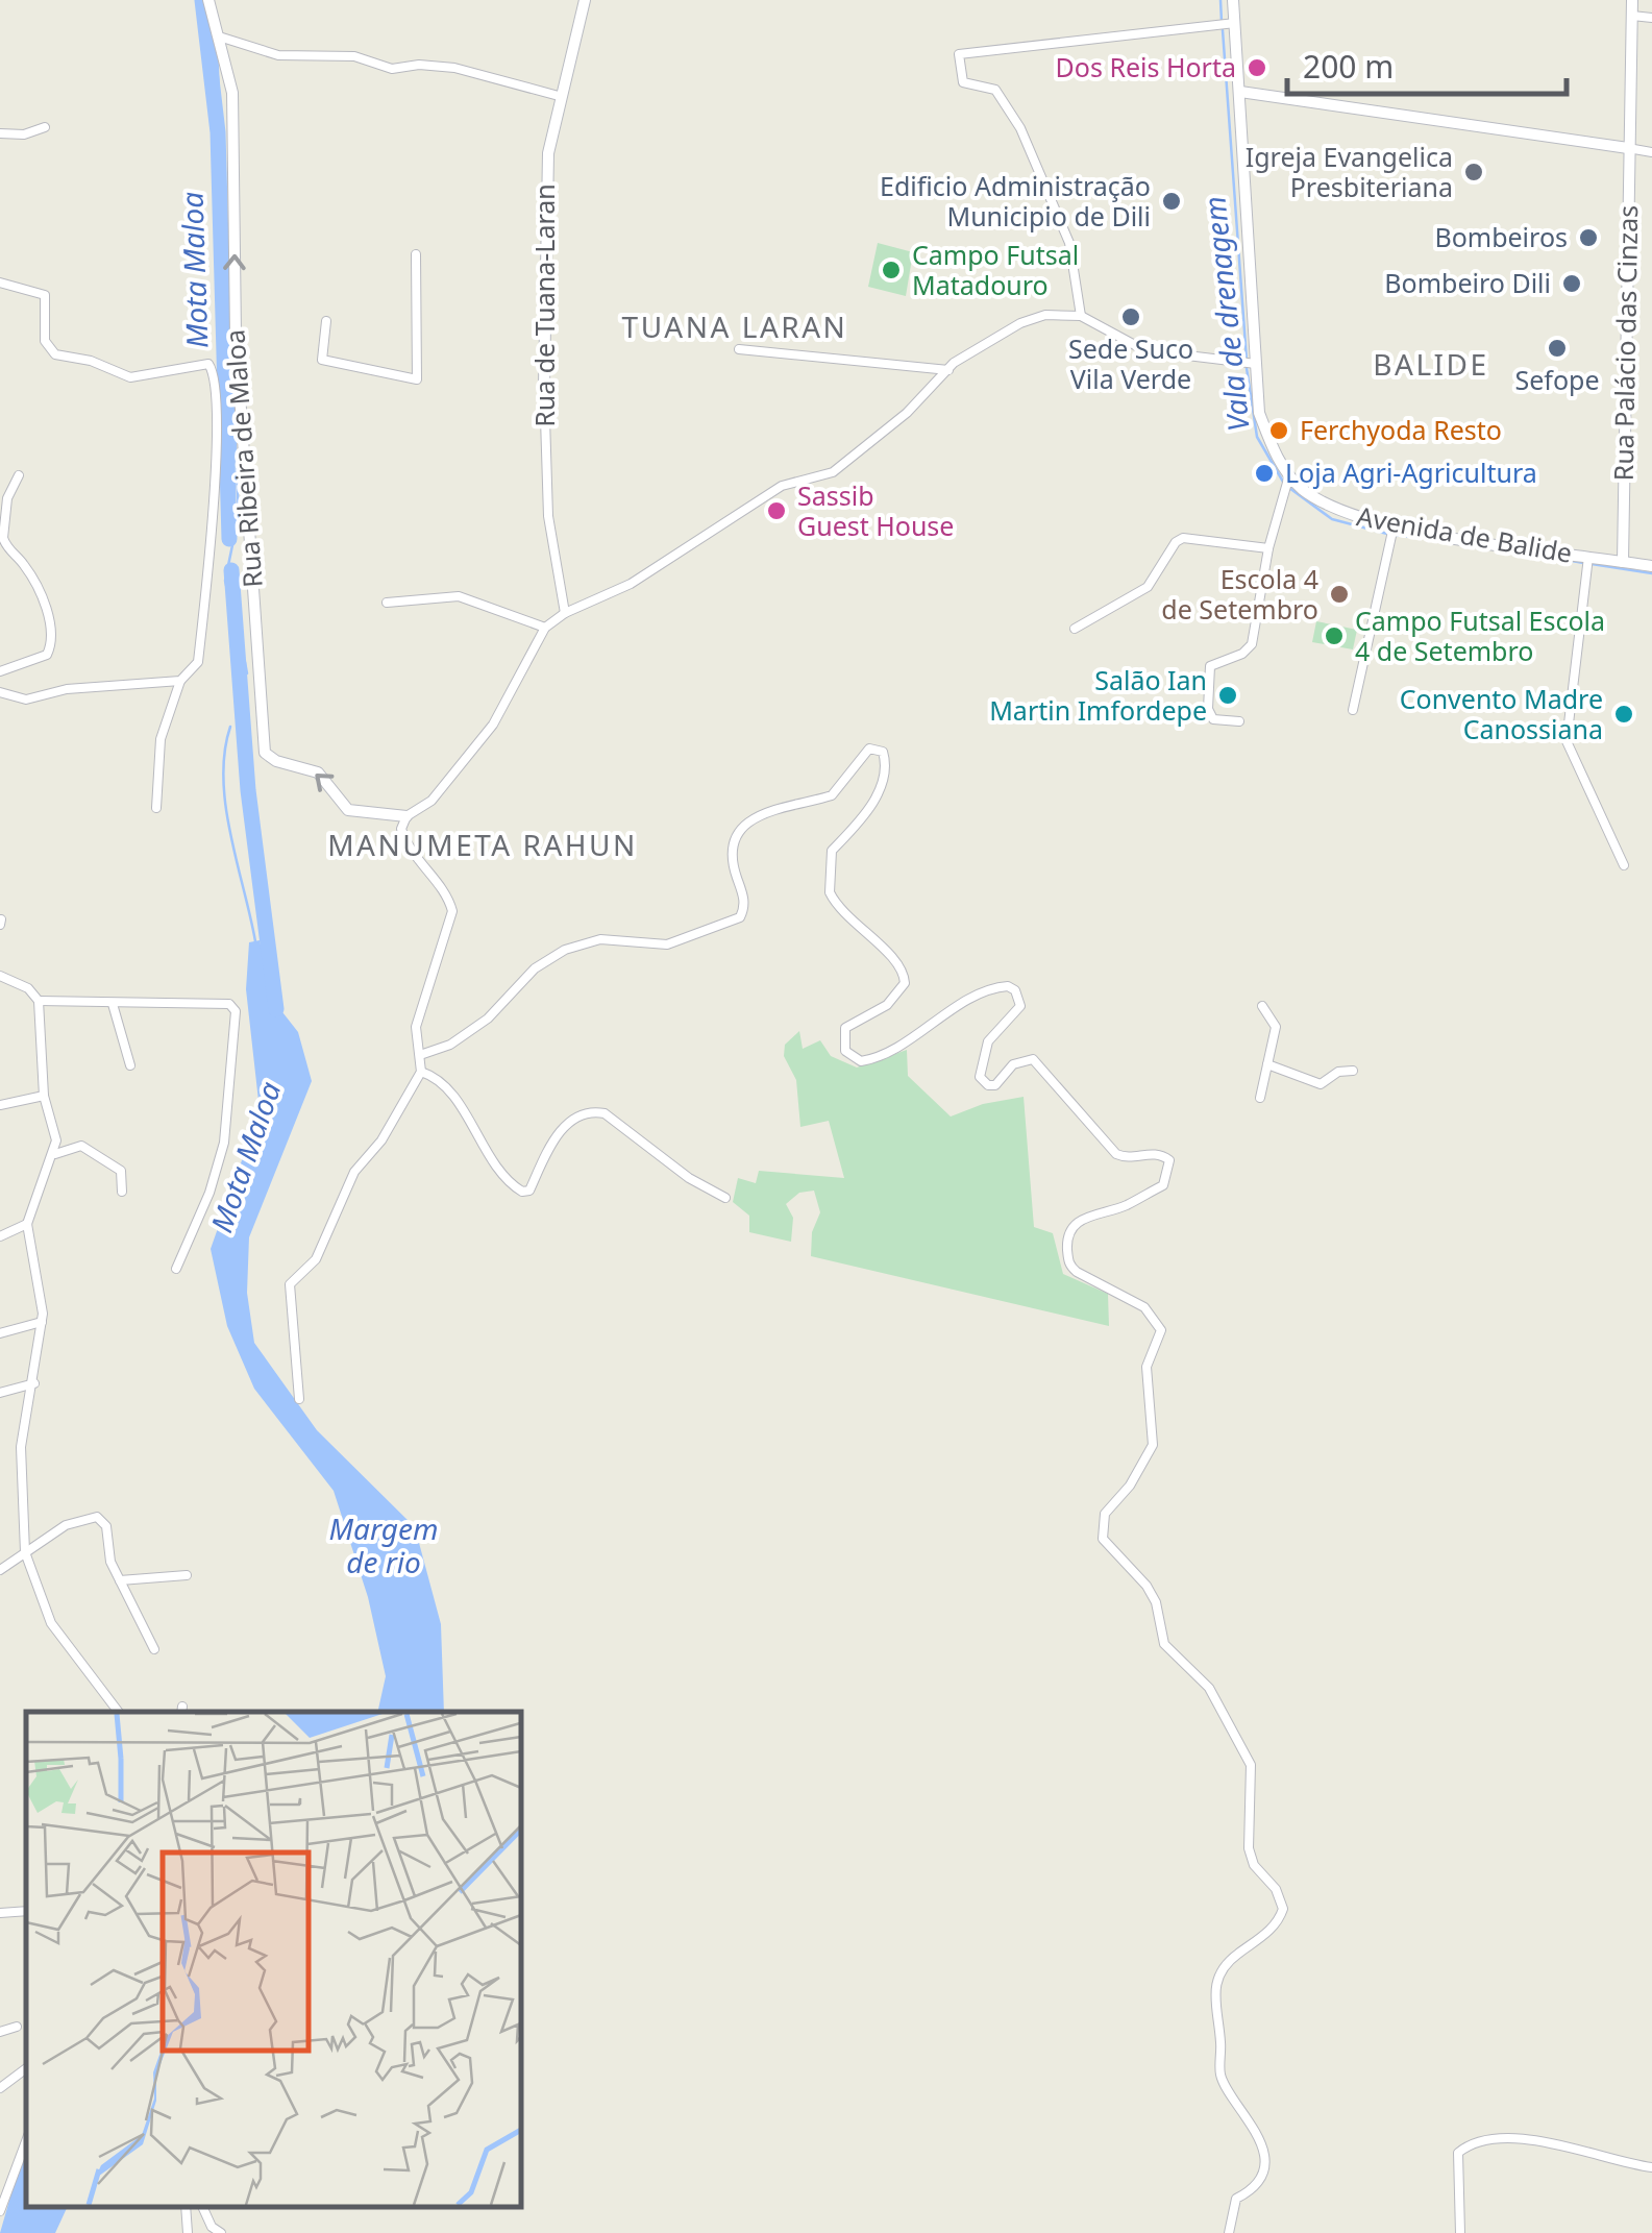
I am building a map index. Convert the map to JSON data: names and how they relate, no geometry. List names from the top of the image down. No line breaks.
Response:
{"streets":{"street":["Rua de Tuana-Laran","Rua Palácio das Cinzas","Rua Ribeira de Maloa","Avenida de Balide"]},"crossings":[["Rua Palácio das Cinzas","Avenida de Balide"]],"one_way":["Rua Ribeira de Maloa"],"districts":["TUANA LARAN","BALIDE","MANUMETA RAHUN"],"water":["Mota Maloa","Vala de drenagem","Margem de rio"],"places":["Dos Reis Horta","Igreja Evangelica Presbiteriana","Edificio Administração Municipio de Dili","Bombeiros","Campo Futsal Matadouro","Bombeiro Dili","Sede Suco Vila Verde","Sefope","Ferchyoda Resto","Loja Agri-Agricultura","Sassib Guest House","Escola 4 de Setembro","Campo Futsal Escola 4 de Setembro","Salão Ian Martin Imfordepe","Convento Madre Canossiana"],"scale_bar":"200 m"}
